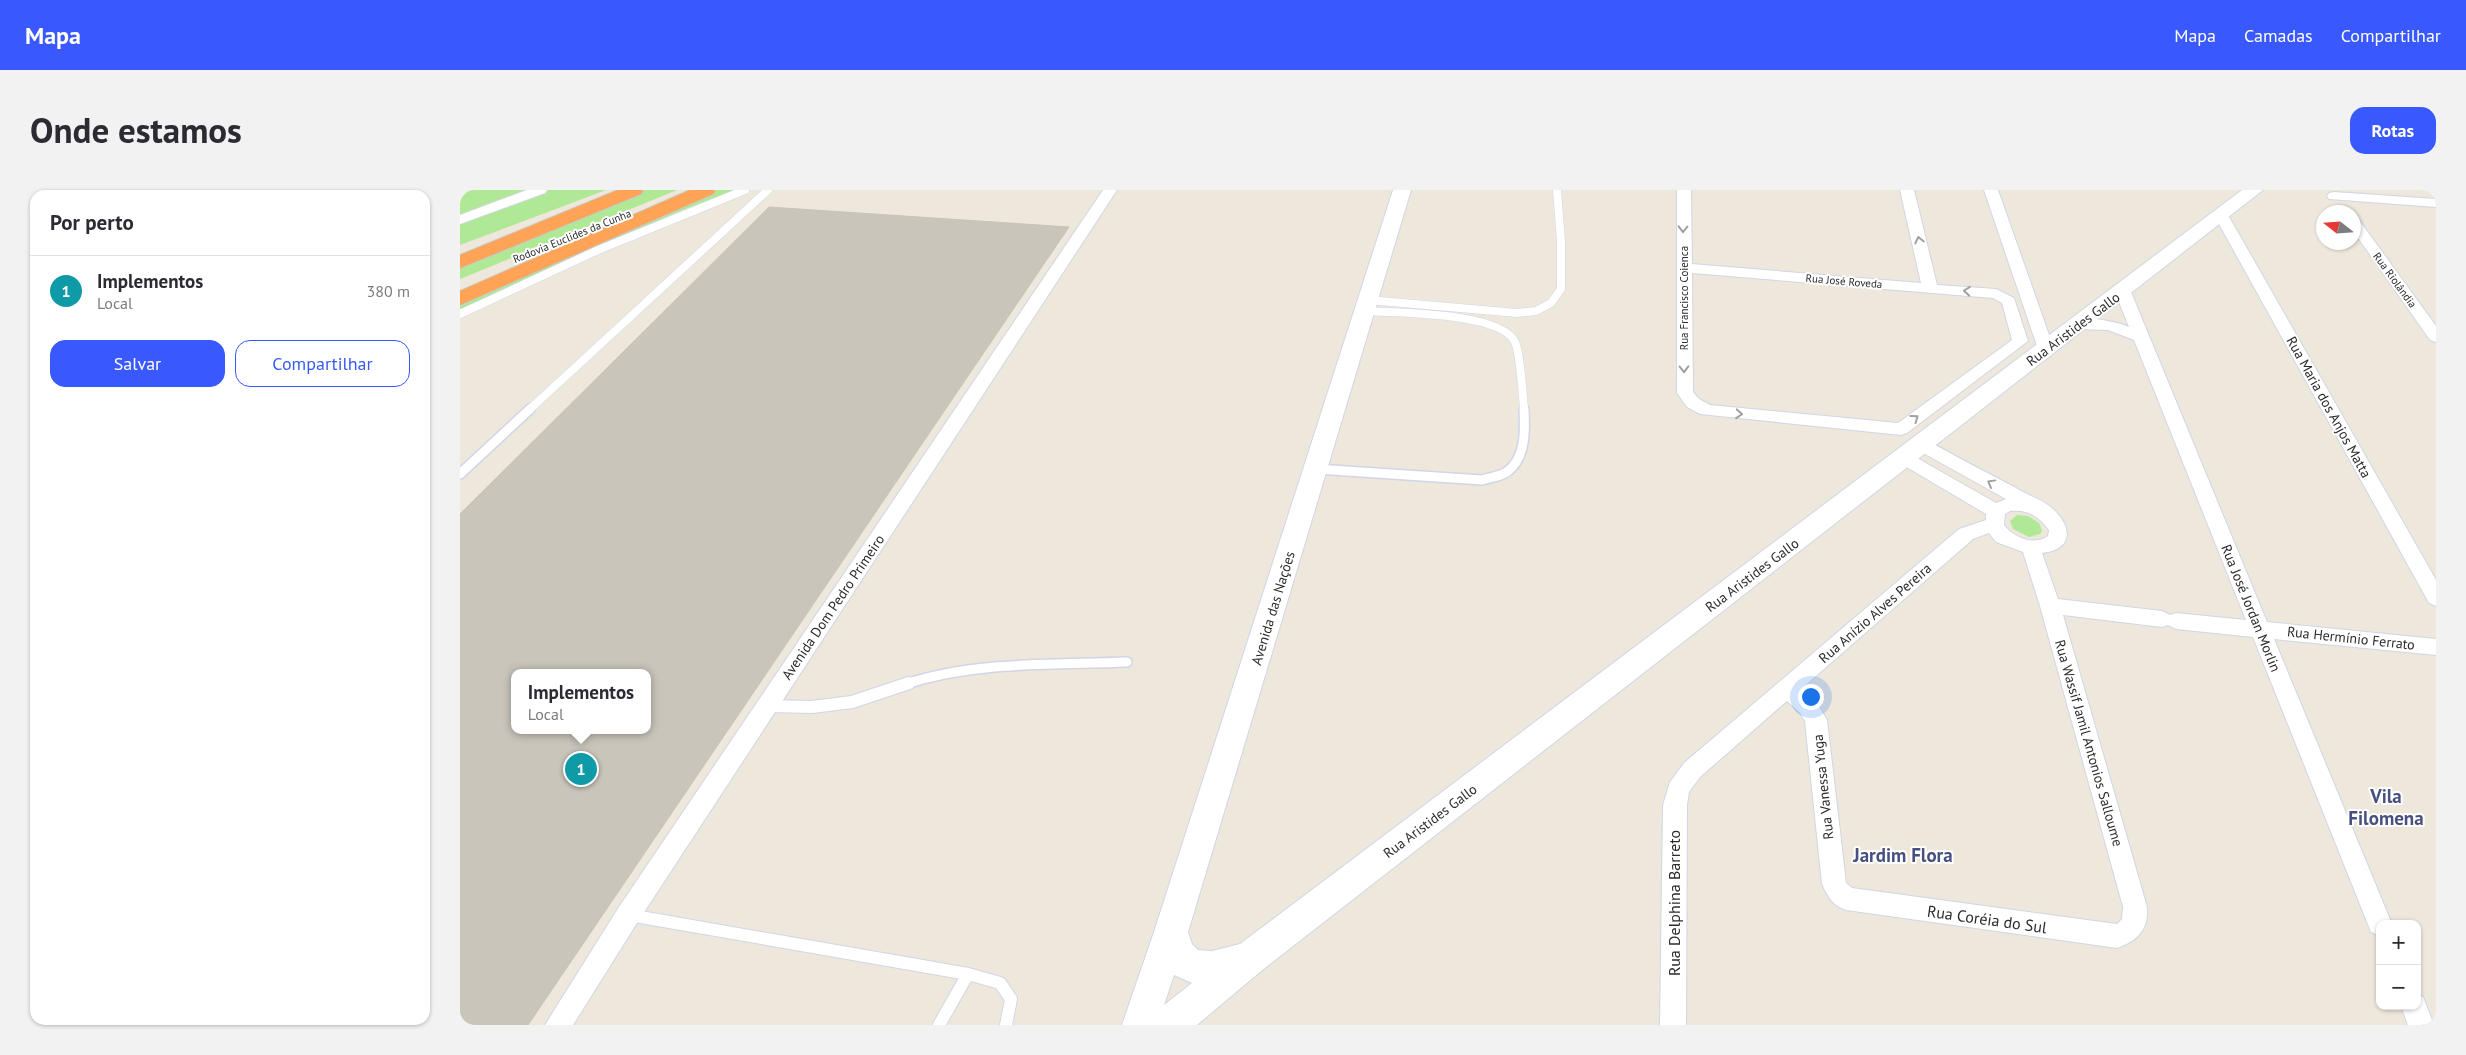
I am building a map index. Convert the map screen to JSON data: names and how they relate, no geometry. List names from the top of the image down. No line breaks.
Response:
{"streets":{"highway":["Rodovia Euclides da Cunha"],"street":["Rua Riolândia","Rua José Roveda","Rua Francisco Coienca","Rua Aristides Gallo","Rua Maria dos Anjos Matta","Avenida Dom Pedro Primeiro","Avenida das Nações","Rua José Jordan Morlin","Rua Anízio Alves Pereira","Rua Hermínio Ferrato","Rua Wassif Jamil Antonios Salloume","Rua Vanessa Yuga","Rua Delphina Barreto","Rua Coréia do Sul"]},"crossings":[["Rua José Roveda","Rua Francisco Coienca"],["Rua Aristides Gallo","Rua Maria dos Anjos Matta"],["Rua Aristides Gallo","Avenida das Nações"],["Rua Aristides Gallo","Rua José Jordan Morlin"],["Rua José Jordan Morlin","Rua Hermínio Ferrato"],["Rua Anízio Alves Pereira","Rua Vanessa Yuga"],["Rua Anízio Alves Pereira","Rua Delphina Barreto"],["Rua Hermínio Ferrato","Rua Wassif Jamil Antonios Salloume"],["Rua Wassif Jamil Antonios Salloume","Rua Coréia do Sul"],["Rua Vanessa Yuga","Rua Coréia do Sul"]],"districts":["Vila Filomena","Jardim Flora"],"north":"left","page":{"header":"Mapa","nav":["Mapa","Camadas","Compartilhar"],"title":"Onde estamos","buttons":["Rotas",["Salvar","Compartilhar"]],"heading":"Por perto","list":[{"mark":"1","name":"Implementos","note":"Local","value":"380 m"}],"popup":["Implementos","Local"],"pins":"1","map_buttons":["+","−"]}}
